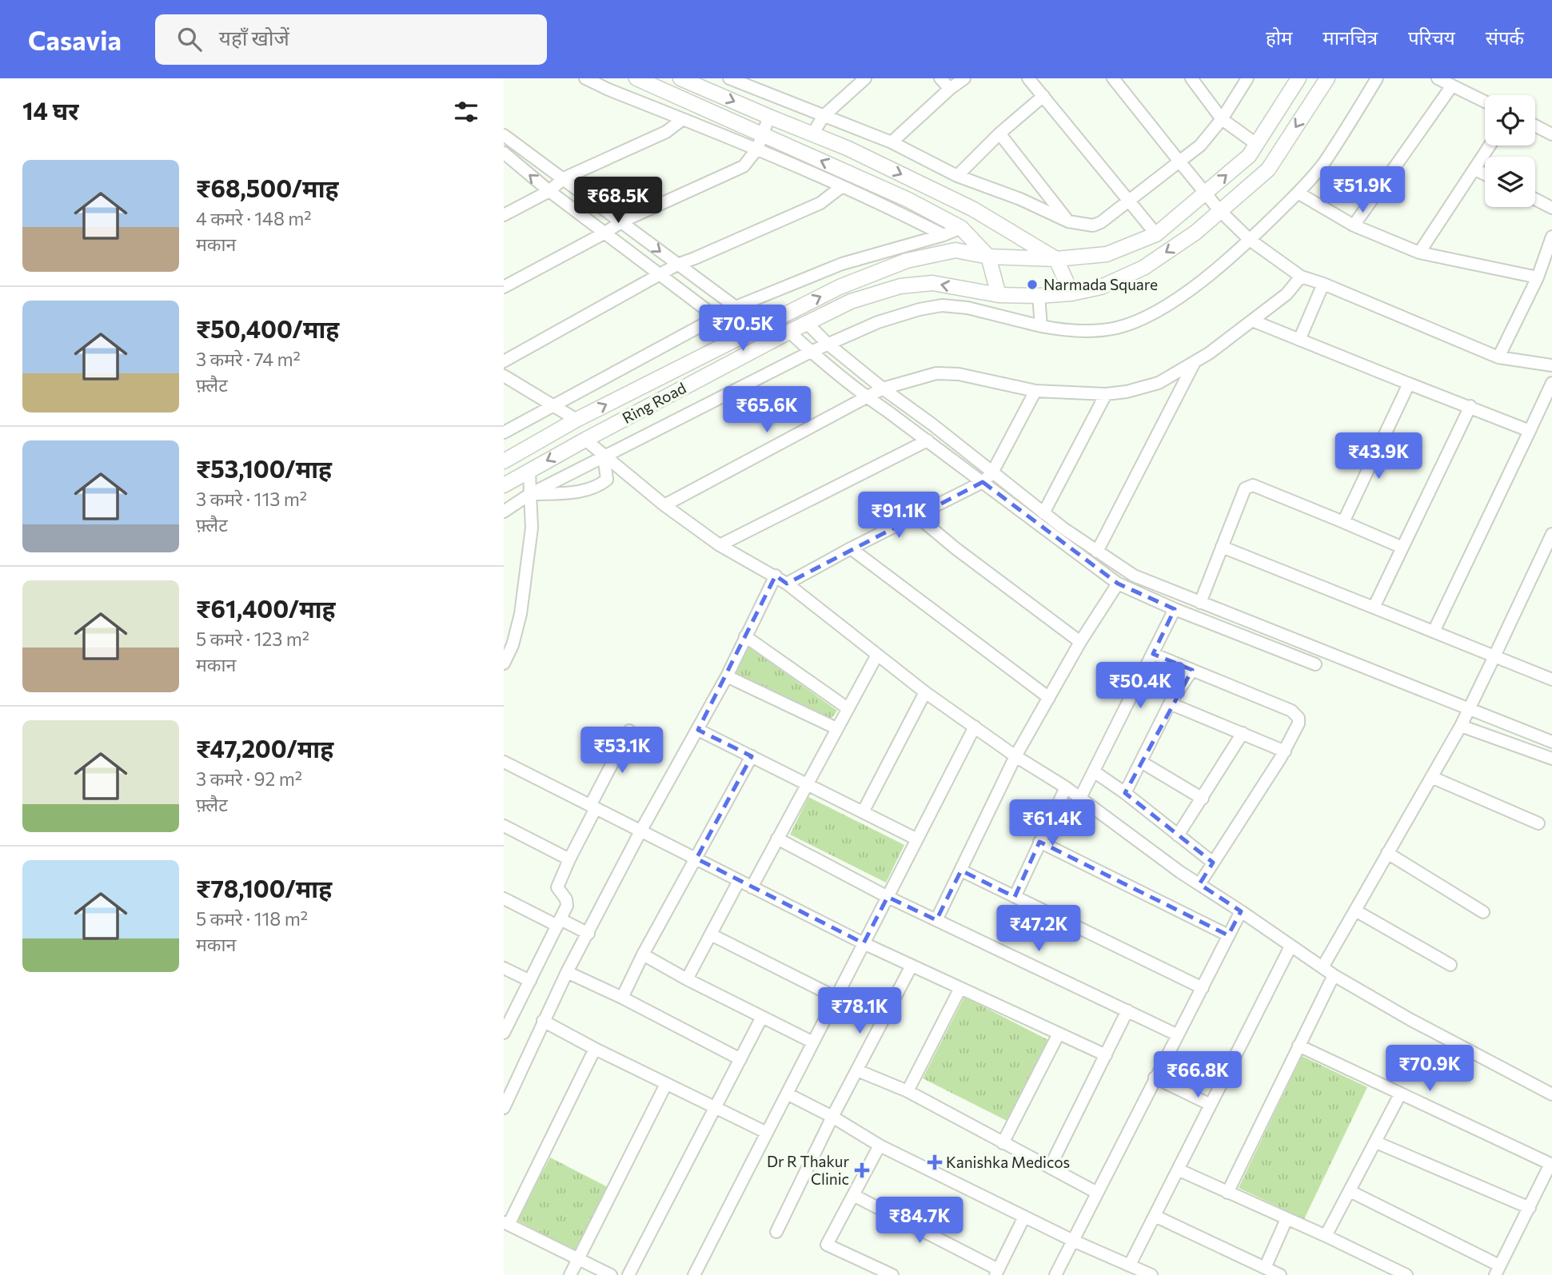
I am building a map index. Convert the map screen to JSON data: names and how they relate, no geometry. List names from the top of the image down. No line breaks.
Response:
{"streets":{"main road":["Ring Road"]},"places":{"other":["Narmada Square"],"health":["Kanishka Medicos","Dr R Thakur Clinic"]},"page":{"header":"Casavia","search":"यहाँ खोजें","nav":["होम","मानचित्र","परिचय","संपर्क"],"heading":"14 घर","list":[{"name":"₹68,500/माह","note":"4 कमरे · 148 m² · मकान"},{"name":"₹50,400/माह","note":"3 कमरे · 74 m² · फ़्लैट"},{"name":"₹53,100/माह","note":"3 कमरे · 113 m² · फ़्लैट"},{"name":"₹61,400/माह","note":"5 कमरे · 123 m² · मकान"},{"name":"₹47,200/माह","note":"3 कमरे · 92 m² · फ़्लैट"},{"name":"₹78,100/माह","note":"5 कमरे · 118 m² · मकान"}],"price":["₹51.9K","₹68.5K","₹70.5K","₹65.6K","₹43.9K","₹91.1K","₹50.4K","₹53.1K","₹61.4K","₹47.2K","₹78.1K","₹70.9K","₹66.8K","₹84.7K"]}}
